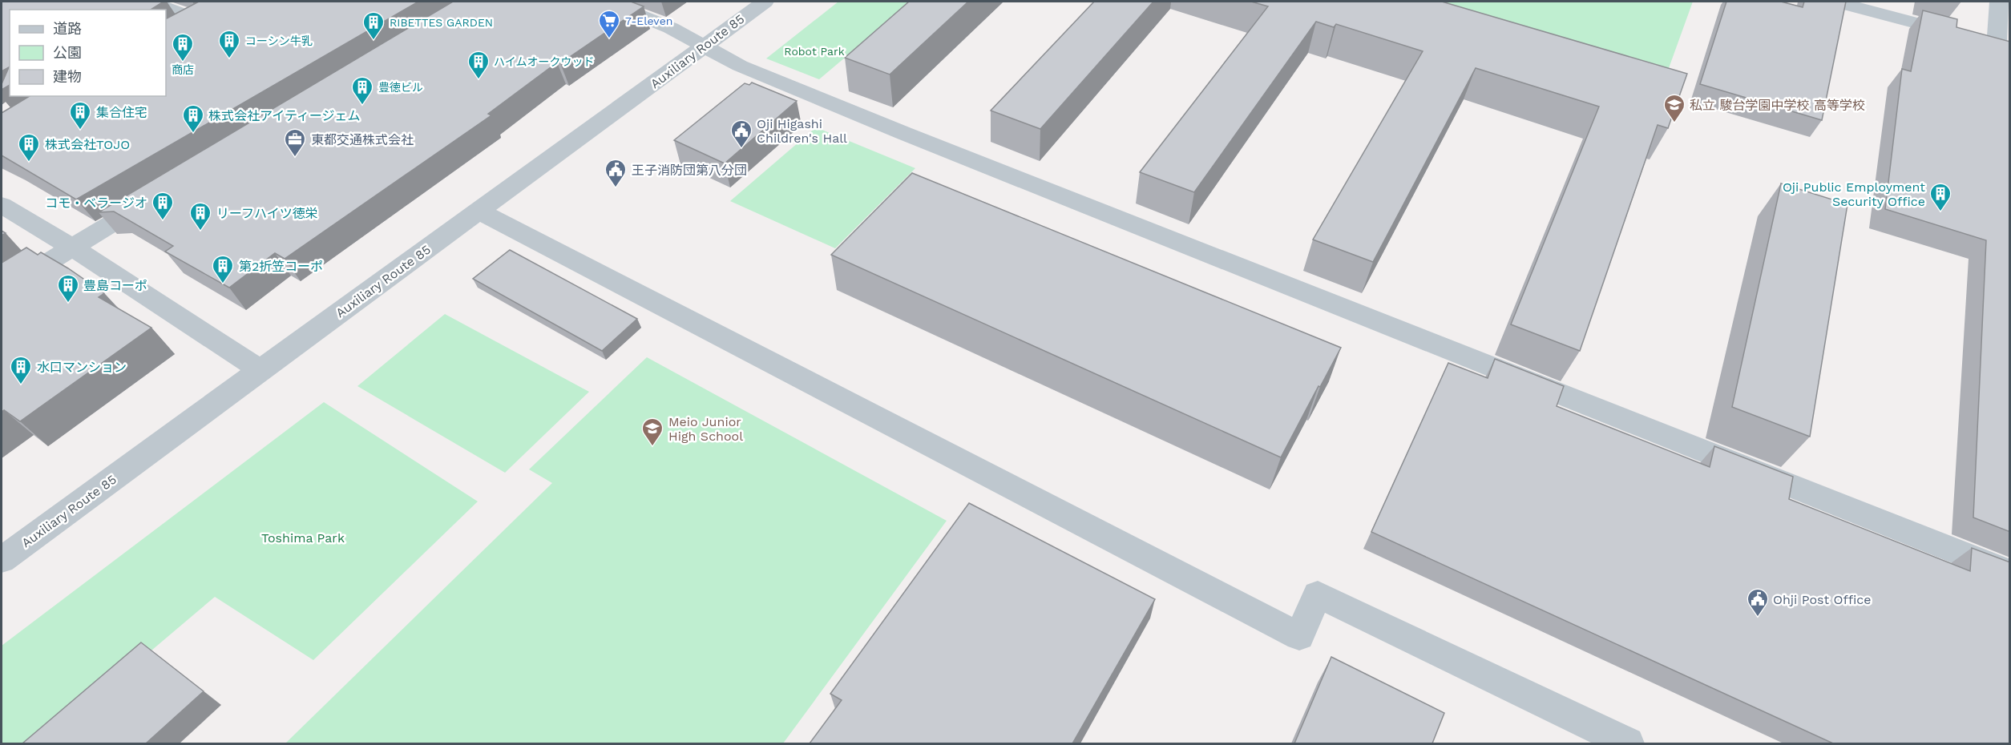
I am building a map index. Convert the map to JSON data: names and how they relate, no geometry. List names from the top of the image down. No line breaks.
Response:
{"streets":{"street":["Auxiliary Route 85"]},"parks":["Robot Park","Toshima Park"],"places":{"supermarket":["7-Eleven"],"building":["RIBETTES GARDEN","コーシン牛乳","商店","ハイムオークウッド","豊徳ビル","集合住宅","株式会社アイティージェム","株式会社TOJO","Oji Public Employment Security Office","コモ・ベラージオ","リーフハイツ徳栄","第2折笠コーポ","豊島コーポ","水口マンション"],"school or university":["私立 駿台学園中学校 高等学校","Meio Junior High School"],"public building":["Oji Higashi Children's Hall","王子消防団第八分団","Ohji Post Office"],"office":["東都交通株式会社"]},"legend":["道路","公園","建物"]}
